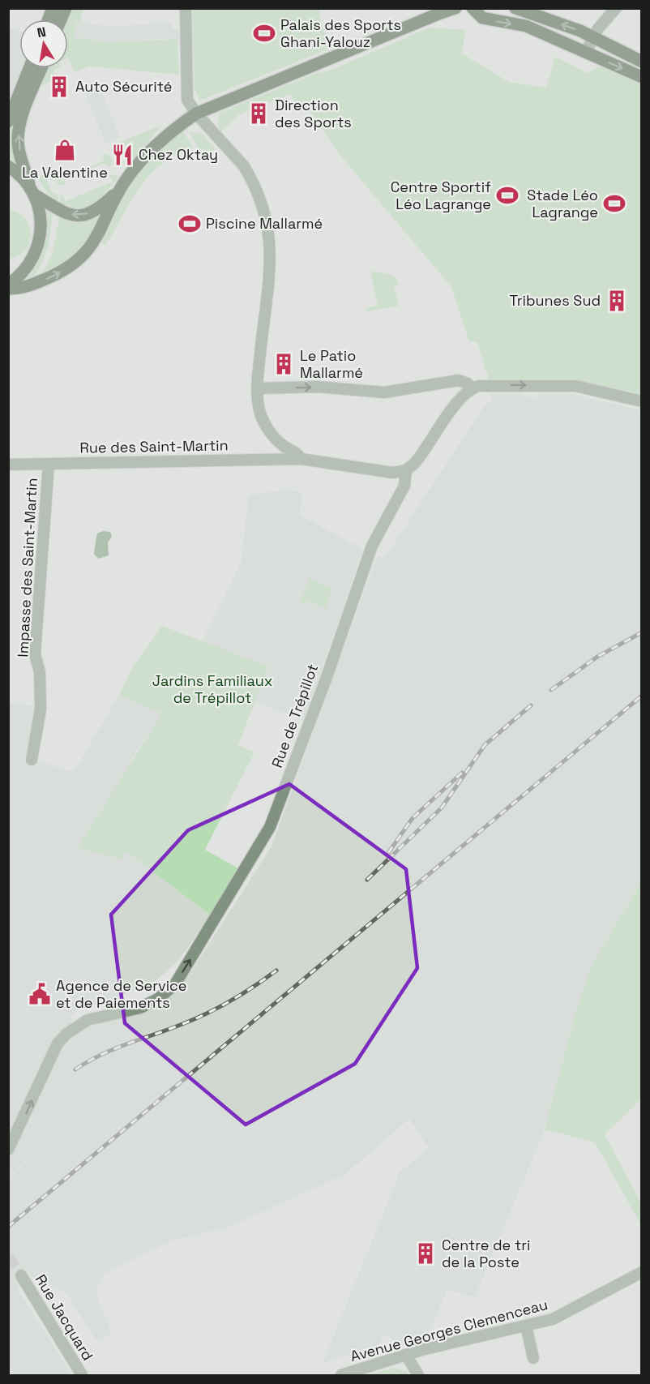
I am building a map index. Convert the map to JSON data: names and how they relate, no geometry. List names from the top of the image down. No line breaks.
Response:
{"streets":{"street":["Rue des Saint-Martin","Impasse des Saint-Martin","Rue de Trépillot","Rue Jacquard","Avenue Georges Clemenceau"]},"crossings":[["Rue des Saint-Martin","Impasse des Saint-Martin"],["Rue des Saint-Martin","Rue de Trépillot"]],"one_way":["Rue de Trépillot"],"parks":["Jardins Familiaux de Trépillot"],"places":{"sports":["Palais des Sports Ghani-Yalouz","Centre Sportif Léo Lagrange","Stade Léo Lagrange","Piscine Mallarmé"],"building":["Auto Sécurité","Direction des Sports","Tribunes Sud","Le Patio Mallarmé","Centre de tri de la Poste"],"shop":["La Valentine"],"restaurant":["Chez Oktay"],"public building":["Agence de Service et de Paiements"]},"north":"top"}
